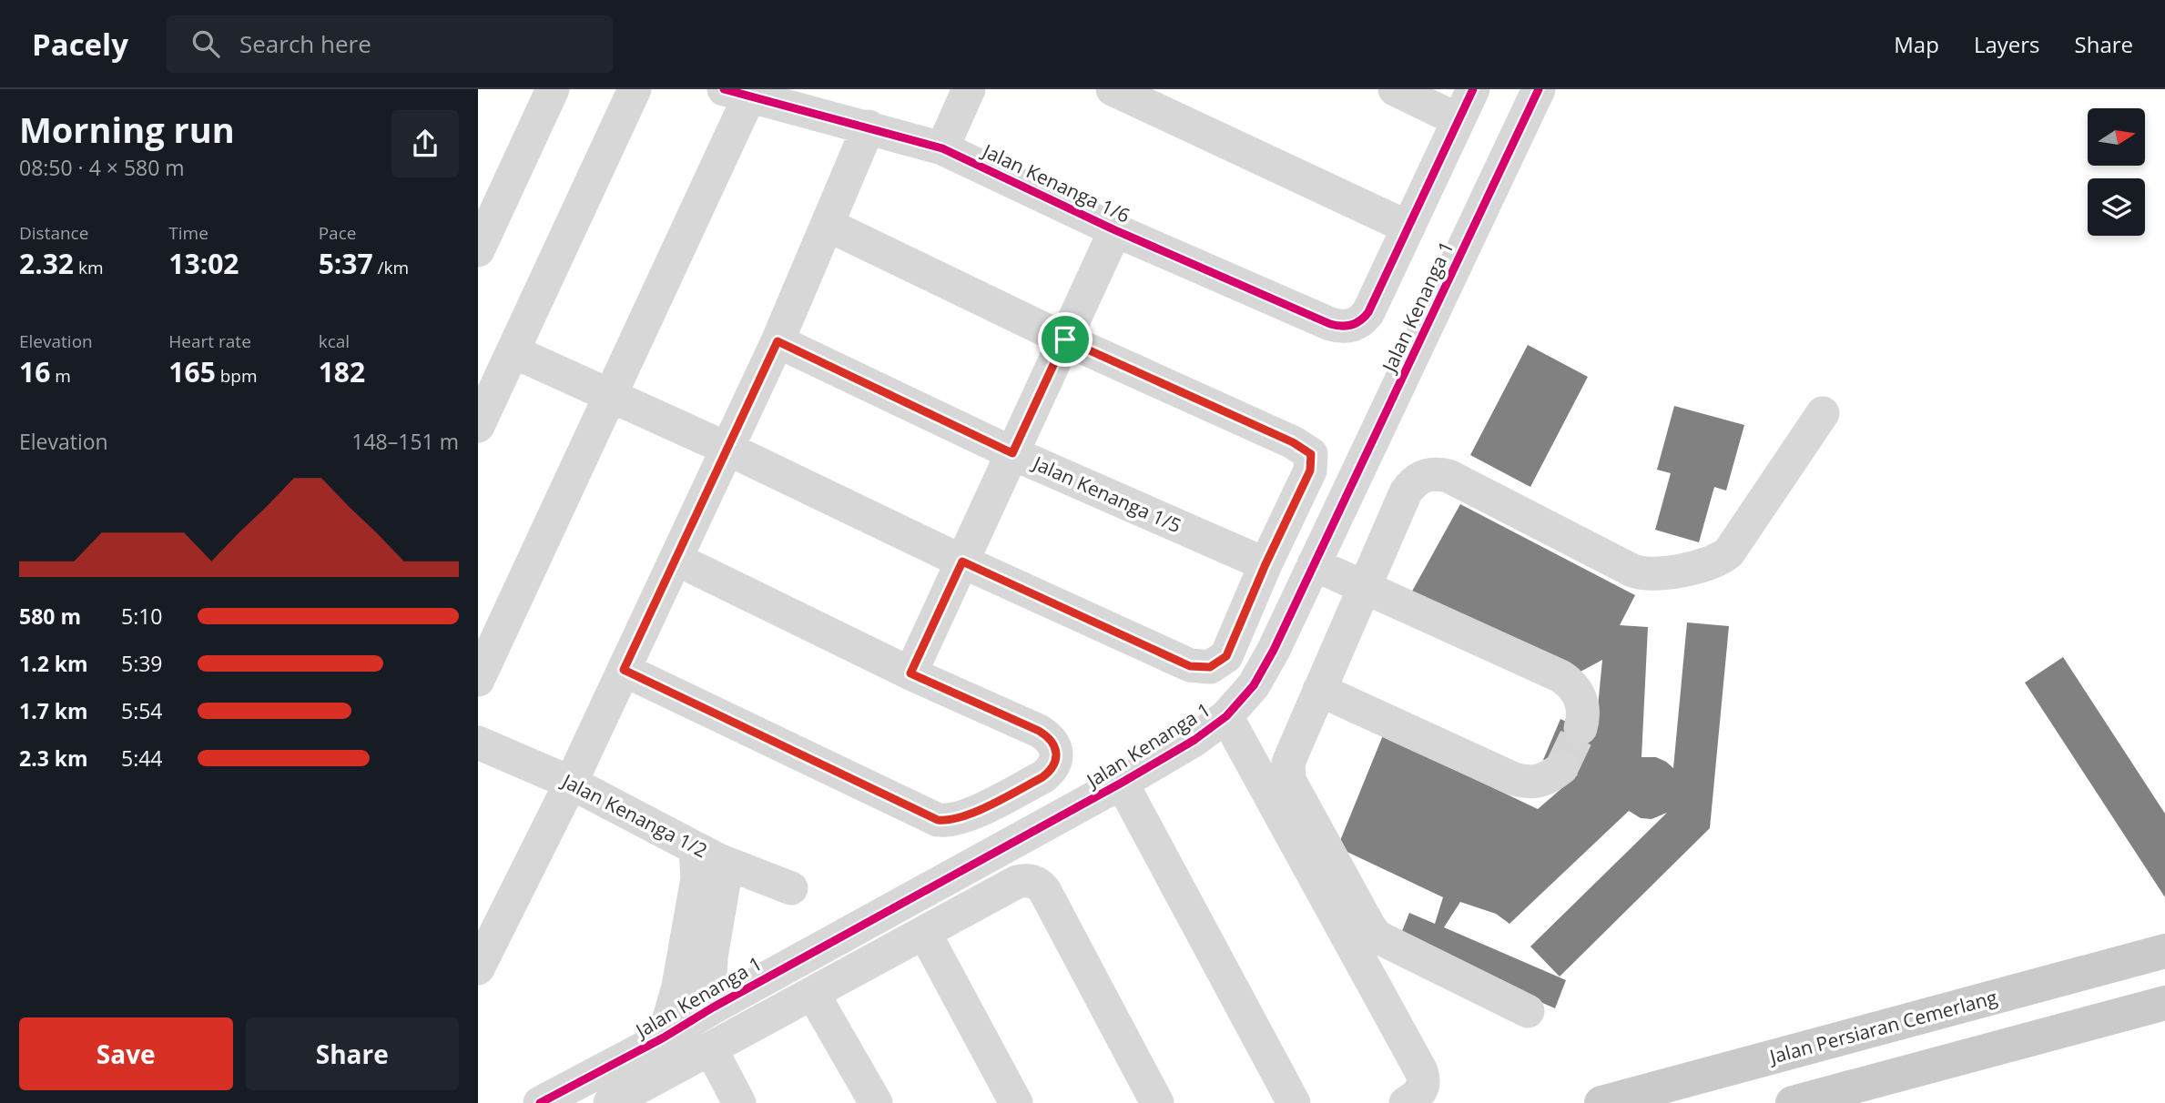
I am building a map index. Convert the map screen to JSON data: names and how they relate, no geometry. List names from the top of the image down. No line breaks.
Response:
{"streets":{"main road":["Jalan Persiaran Cemerlang"],"street":["Jalan Kenanga 1/6","Jalan Kenanga 1","Jalan Kenanga 1/5","Jalan Kenanga 1/2"]},"north":"right","page":{"header":"Pacely","search":"Search here","nav":["Map","Layers","Share"],"heading":["Morning run","08:50 · 4 × 580 m"],"stats":[["Distance","2.32 km"],["Time","13:02"],["Pace","5:37 /km"],["Elevation","16 m"],["Heart rate","165 bpm"],["kcal","182"]],"chart":["Elevation","148–151 m"],"list":[{"name":"580 m","note":"5:10"},{"name":"1.2 km","note":"5:39"},{"name":"1.7 km","note":"5:54"},{"name":"2.3 km","note":"5:44"}],"buttons":["Save","Share"]}}
